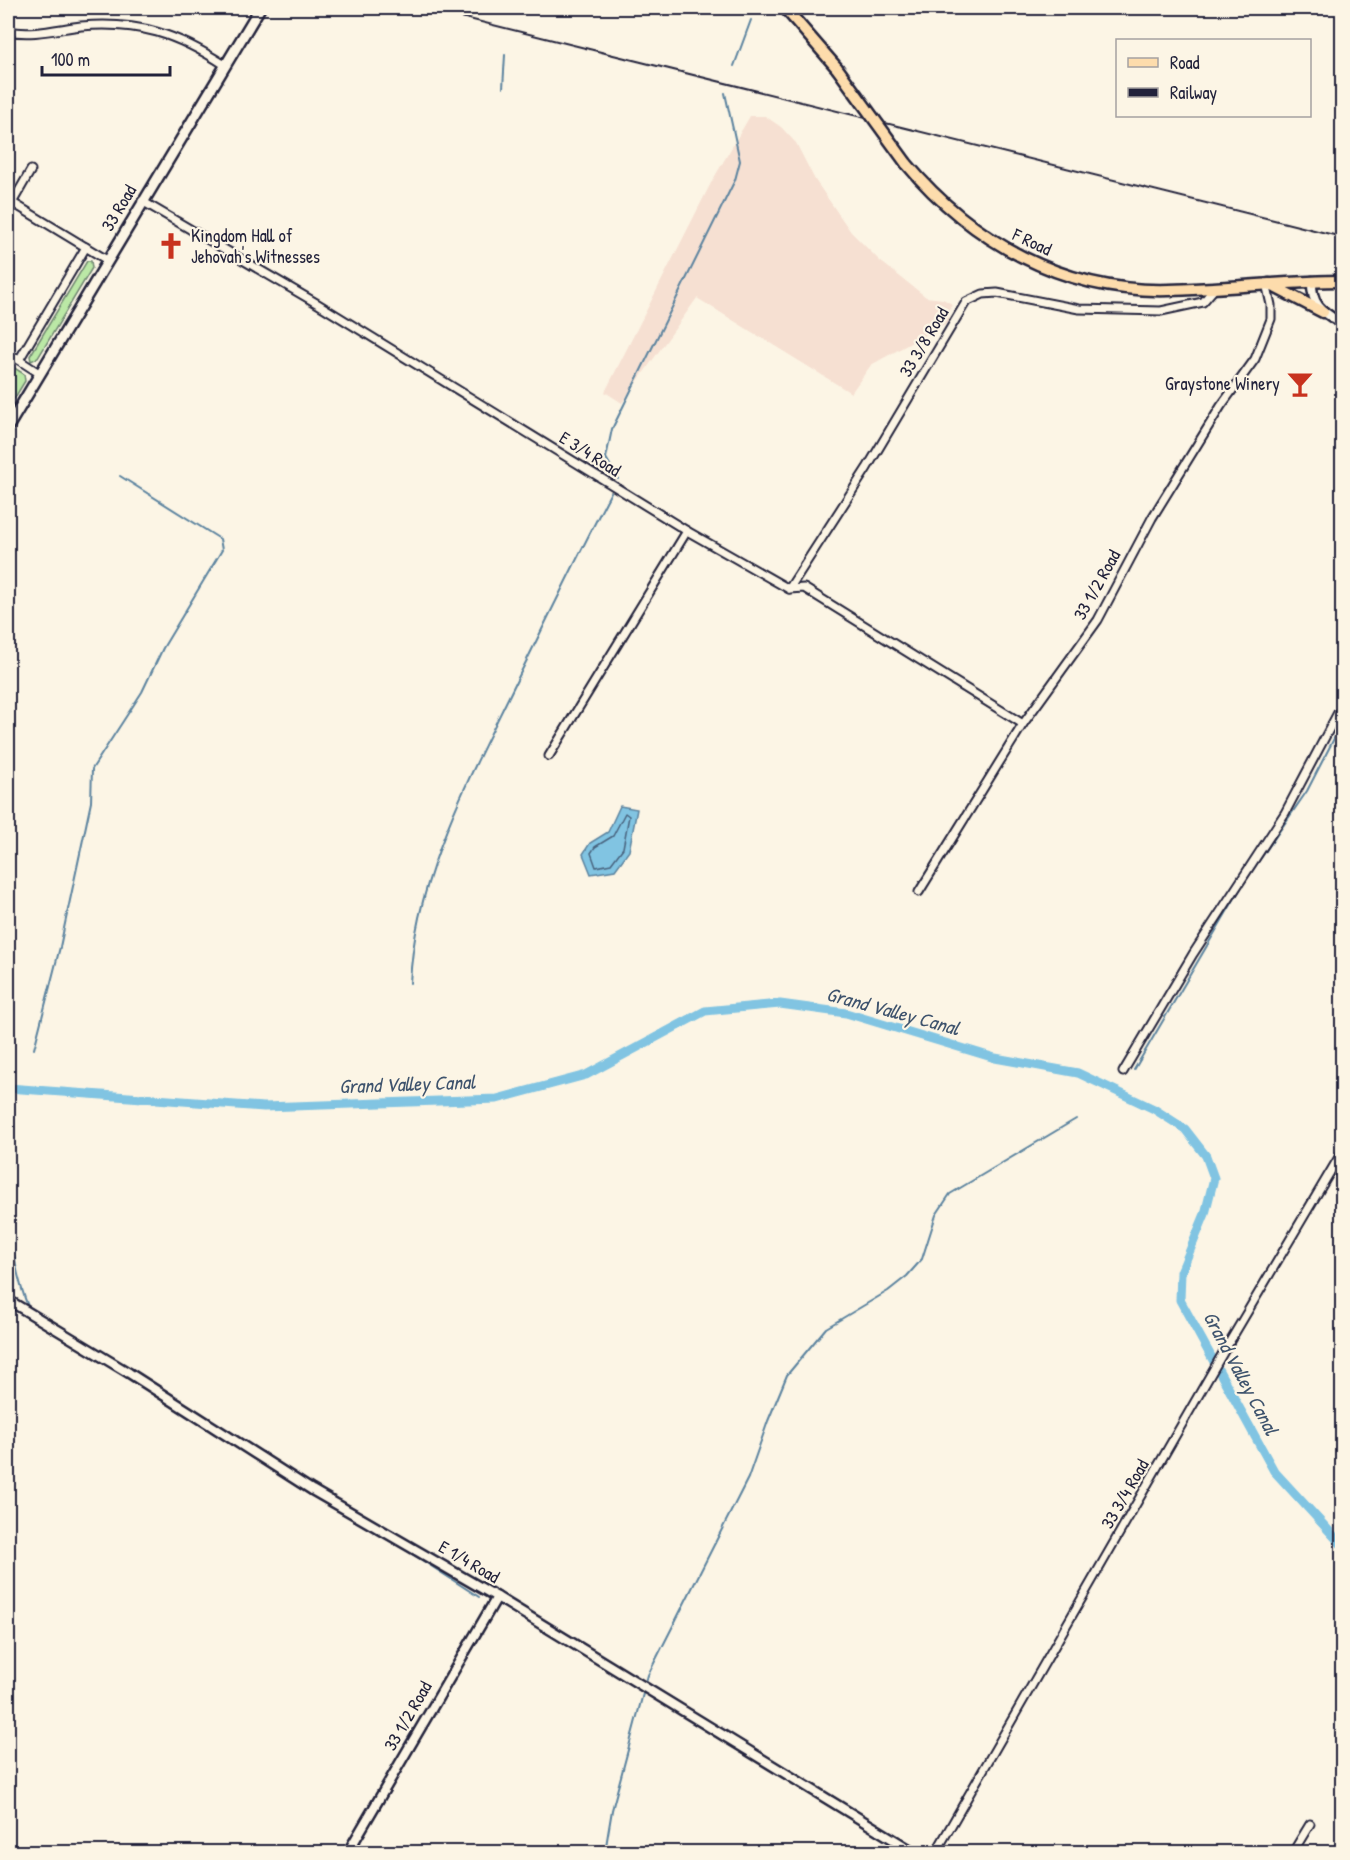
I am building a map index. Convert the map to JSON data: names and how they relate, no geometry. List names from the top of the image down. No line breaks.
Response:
{"streets":{"main road":["33 Road","F Road"],"street":["33 3/8 Road","E 3/4 Road","33 1/2 Road","33 3/4 Road","E 1/4 Road"]},"crossings":[["33 Road","E 3/4 Road"],["F Road","33 3/8 Road"],["F Road","33 1/2 Road"],["33 3/8 Road","E 3/4 Road"],["E 3/4 Road","33 1/2 Road"],["33 1/2 Road","E 1/4 Road"]],"water":["Grand Valley Canal"],"places":{"church":["Kingdom Hall of Jehovah's Witnesses"],"bar":["Graystone Winery"]},"legend":["Road","Railway"],"scale_bar":"100 m"}
